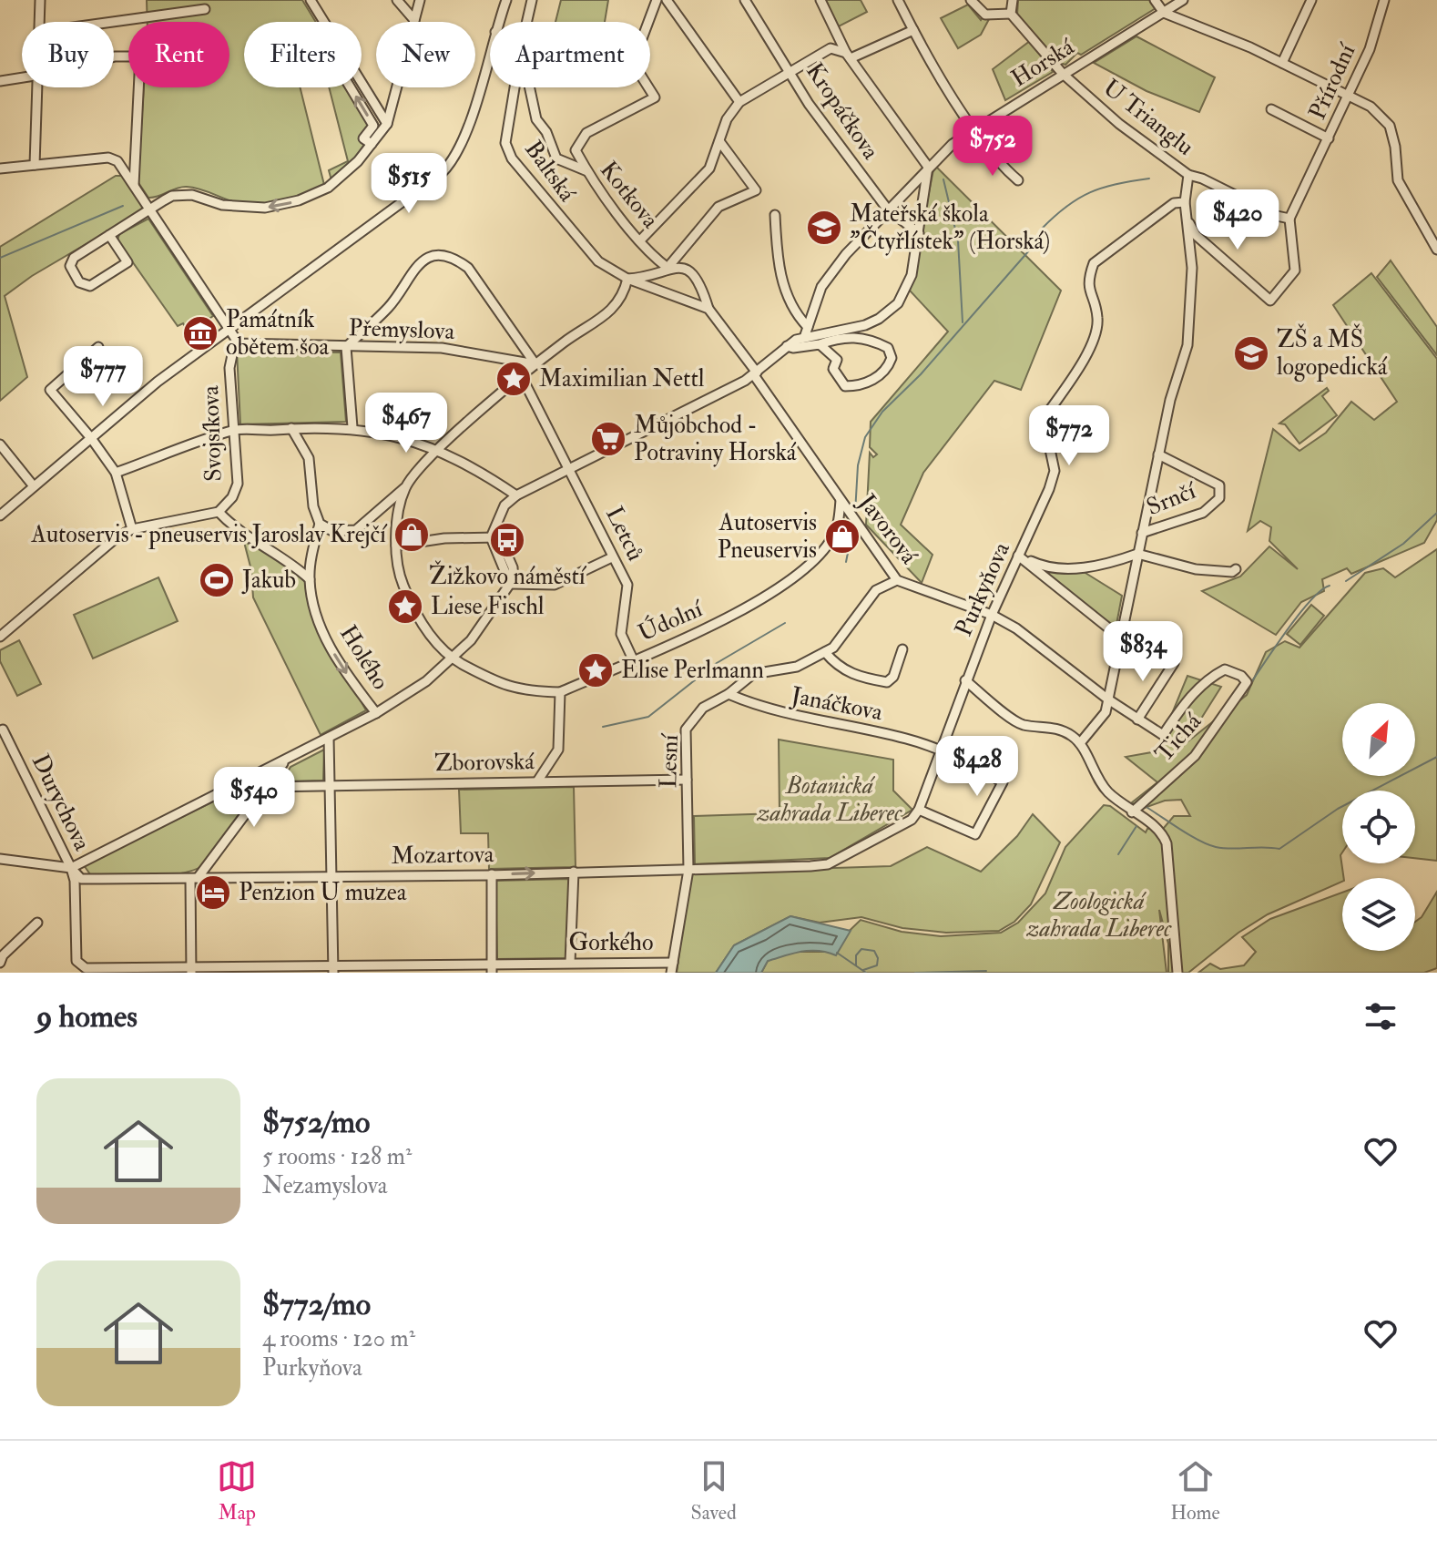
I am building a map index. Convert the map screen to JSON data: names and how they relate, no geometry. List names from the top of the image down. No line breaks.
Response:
{"streets":{"street":["Horská","Přírodní","Kropáčkova","U Trianglu","Baltská","Kotkova","Přemyslova","Svojsíkova","Srnčí","Javorová","Letců","Purkyňova","Údolní","Holého","Janáčkova","Tichá","Lesní","Zborovská","Durychova","Mozartova","Gorkého"]},"crossings":[["Horská","Kropáčkova"],["Horská","U Trianglu"],["Přírodní","U Trianglu"],["Baltská","Kotkova"],["Javorová","Purkyňova"],["Javorová","Údolní"],["Javorová","Tichá"],["Javorová","Lesní"],["Letců","Údolní"],["Purkyňova","Janáčkova"],["Janáčkova","Lesní"],["Lesní","Zborovská"],["Lesní","Mozartova"],["Lesní","Gorkého"],["Durychova","Mozartova"],["Durychova","Gorkého"],["Mozartova","Gorkého"]],"one_way":["Holého"],"parks":["Botanická zahrada Liberec","Zoologická zahrada Liberec"],"places":{"school or university":["Mateřská škola \"Čtyřlístek\" (Horská)","ZŠ a MŠ logopedická"],"museum":["Památník obětem šoa"],"place":["Maximilian Nettl","Liese Fischl","Elise Perlmann"],"supermarket":["Můjobchod - Potraviny Horská"],"shop":["Autoservis - pneuservis Jaroslav Krejčí","Autoservis Pneuservis"],"bus stop":["Žižkovo náměstí"],"sports":["Jakub"],"hotel":["Penzion U muzea"]},"north":"top right","page":{"chip":["Buy","Rent","Filters","New","Apartment"],"price":["$752","$515","$420","$777","$467","$772","$834","$428","$540"],"heading":"9 homes","list":[{"name":"$752/mo","note":"5 rooms · 128 m² · Nezamyslova"},{"name":"$772/mo","note":"4 rooms · 120 m² · Purkyňova"}],"tabs":["Map","Saved","Home"]}}
